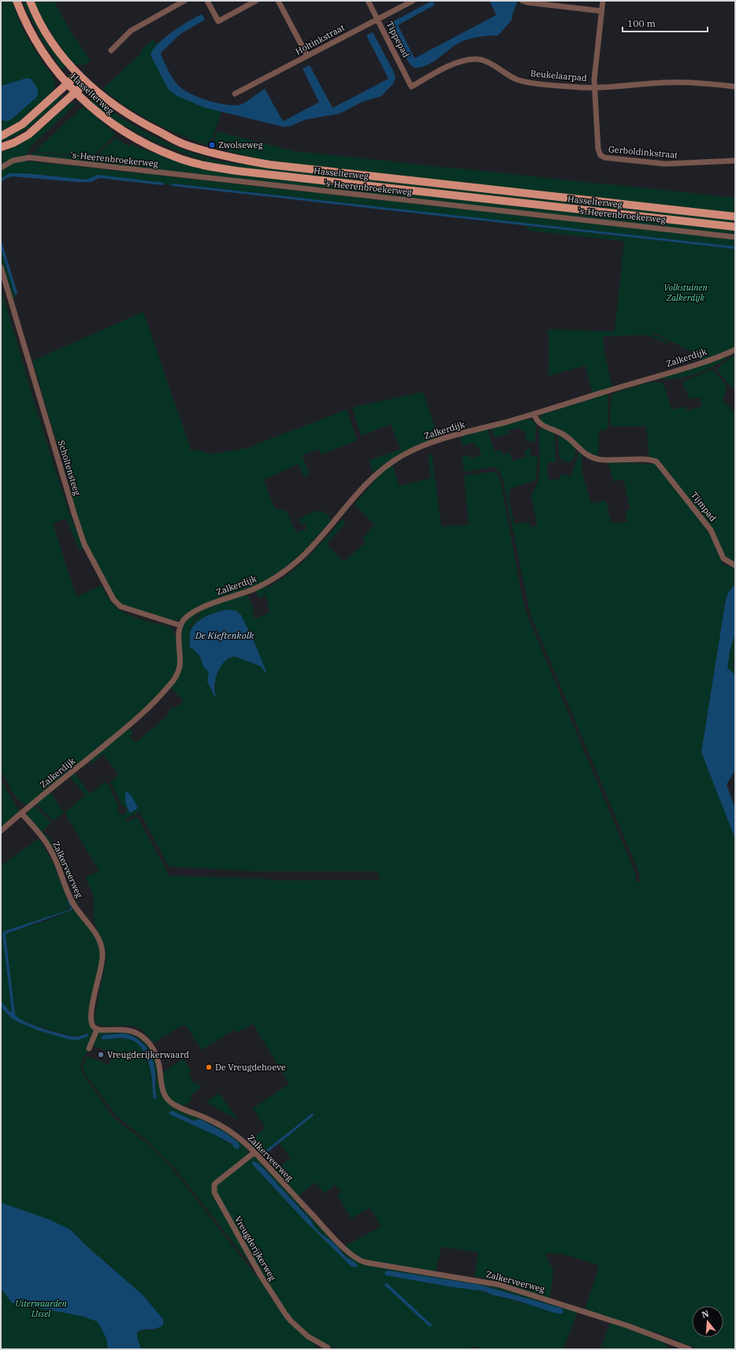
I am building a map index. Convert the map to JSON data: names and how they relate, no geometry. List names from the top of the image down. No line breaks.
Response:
{"streets":{"main road":["Hasselterweg"],"street":["Holtinkstraat","Tippepad","Beukelaarpad","Gerboldinkstraat","'s-Heerenbroekerweg","Zalkerdijk","Scholtensteeg","Tijmpad","Zalkerveerweg","Vreugderijkerweg"]},"crossings":[["Holtinkstraat","Tippepad"],["Tippepad","Beukelaarpad"],["Beukelaarpad","Gerboldinkstraat"],["Zalkerdijk","Scholtensteeg"],["Zalkerdijk","Tijmpad"],["Zalkerdijk","Zalkerveerweg"],["Zalkerveerweg","Vreugderijkerweg"]],"water":["De Kieftenkolk"],"parks":["Volkstuinen Zalkerdijk","Uiterwaarden IJssel"],"places":{"transit":["Zwolseweg"],"other":["Vreugderijkerwaard","De Vreugdehoeve"]},"scale_bar":"100 m","north":"top"}
